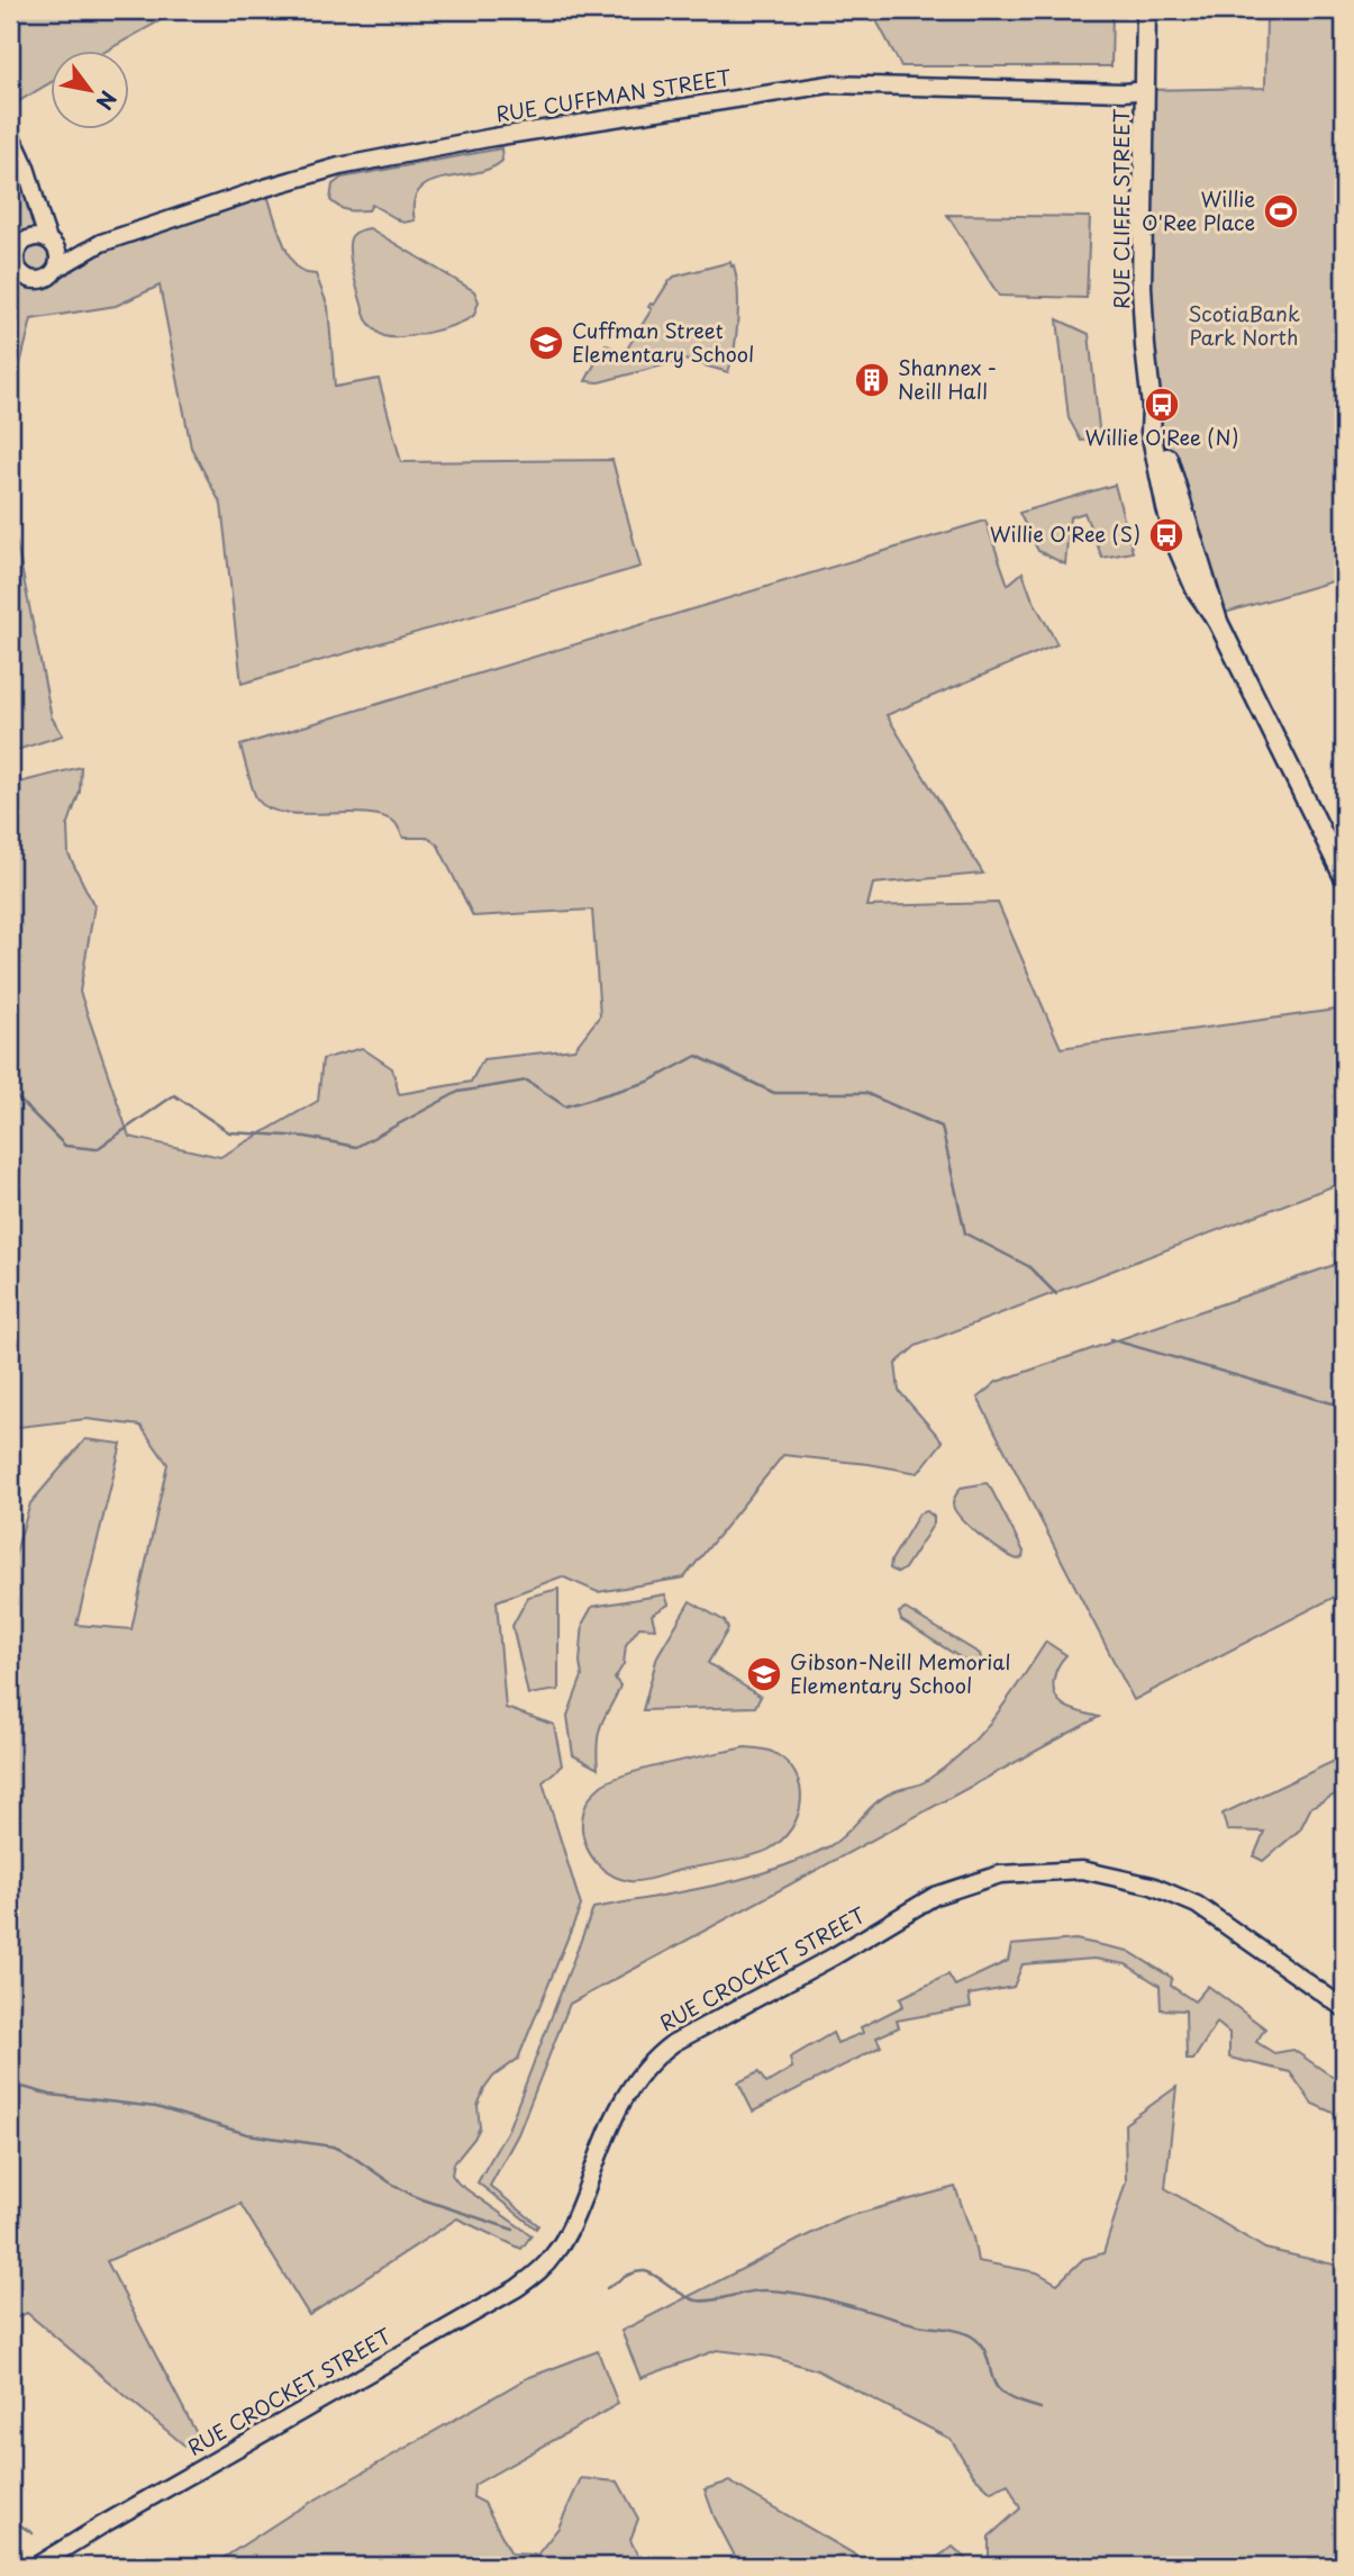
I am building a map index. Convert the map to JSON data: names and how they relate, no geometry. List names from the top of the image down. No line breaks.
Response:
{"streets":{"main road":["RUE CLIFFE STREET"],"street":["RUE CUFFMAN STREET","RUE CROCKET STREET"]},"crossings":[["RUE CUFFMAN STREET","RUE CLIFFE STREET"]],"parks":["ScotiaBank Park North"],"places":{"sports":["Willie O'Ree Place"],"school or university":["Cuffman Street Elementary School","Gibson-Neill Memorial Elementary School"],"building":["Shannex - Neill Hall"],"bus stop":["Willie O'Ree (N)","Willie O'Ree (S)"]},"north":"bottom right"}
